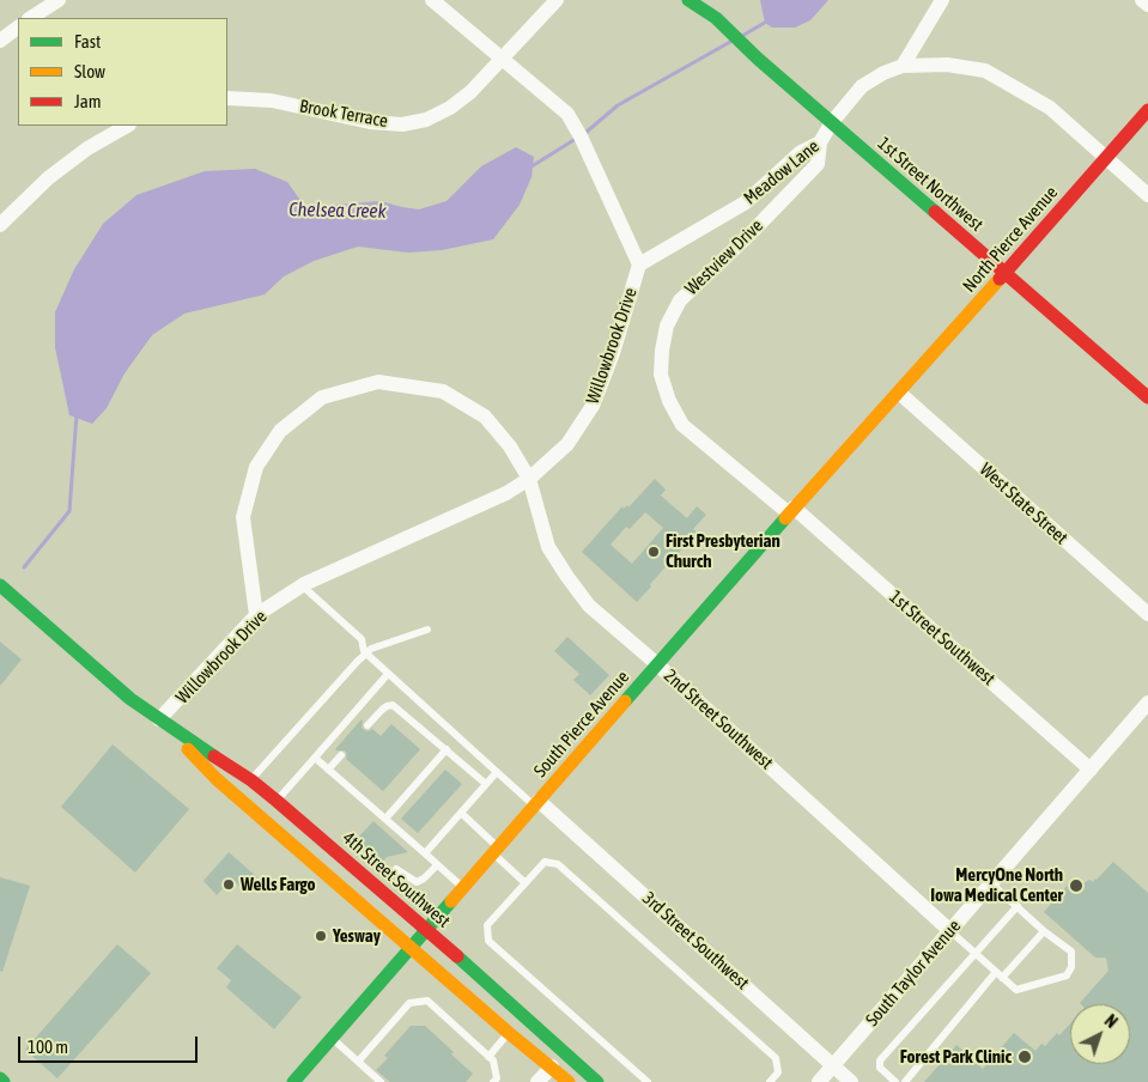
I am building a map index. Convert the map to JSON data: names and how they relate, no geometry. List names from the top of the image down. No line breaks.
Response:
{"streets":{"main road":["1st Street Northwest","North Pierce Avenue","South Pierce Avenue","4th Street Southwest"],"street":["Brook Terrace","Meadow Lane","Westview Drive","Willowbrook Drive","West State Street","1st Street Southwest","2nd Street Southwest","3rd Street Southwest","South Taylor Avenue"]},"crossings":[["Brook Terrace","Willowbrook Drive"],["Meadow Lane","1st Street Northwest"],["Meadow Lane","Westview Drive"],["Meadow Lane","Willowbrook Drive"],["1st Street Northwest","North Pierce Avenue"],["North Pierce Avenue","West State Street"],["North Pierce Avenue","South Pierce Avenue"],["Westview Drive","1st Street Southwest"],["Westview Drive","South Pierce Avenue"],["Willowbrook Drive","2nd Street Southwest"],["Willowbrook Drive","4th Street Southwest"],["West State Street","South Pierce Avenue"],["1st Street Southwest","South Pierce Avenue"],["1st Street Southwest","South Taylor Avenue"],["2nd Street Southwest","South Pierce Avenue"],["2nd Street Southwest","South Taylor Avenue"],["South Pierce Avenue","4th Street Southwest"],["South Pierce Avenue","3rd Street Southwest"],["3rd Street Southwest","South Taylor Avenue"]],"water":["Chelsea Creek"],"places":["First Presbyterian Church","Wells Fargo","MercyOne North Iowa Medical Center","Yesway","Forest Park Clinic"],"legend":["Fast","Slow","Jam"],"scale_bar":"100 m","north":"top right"}
